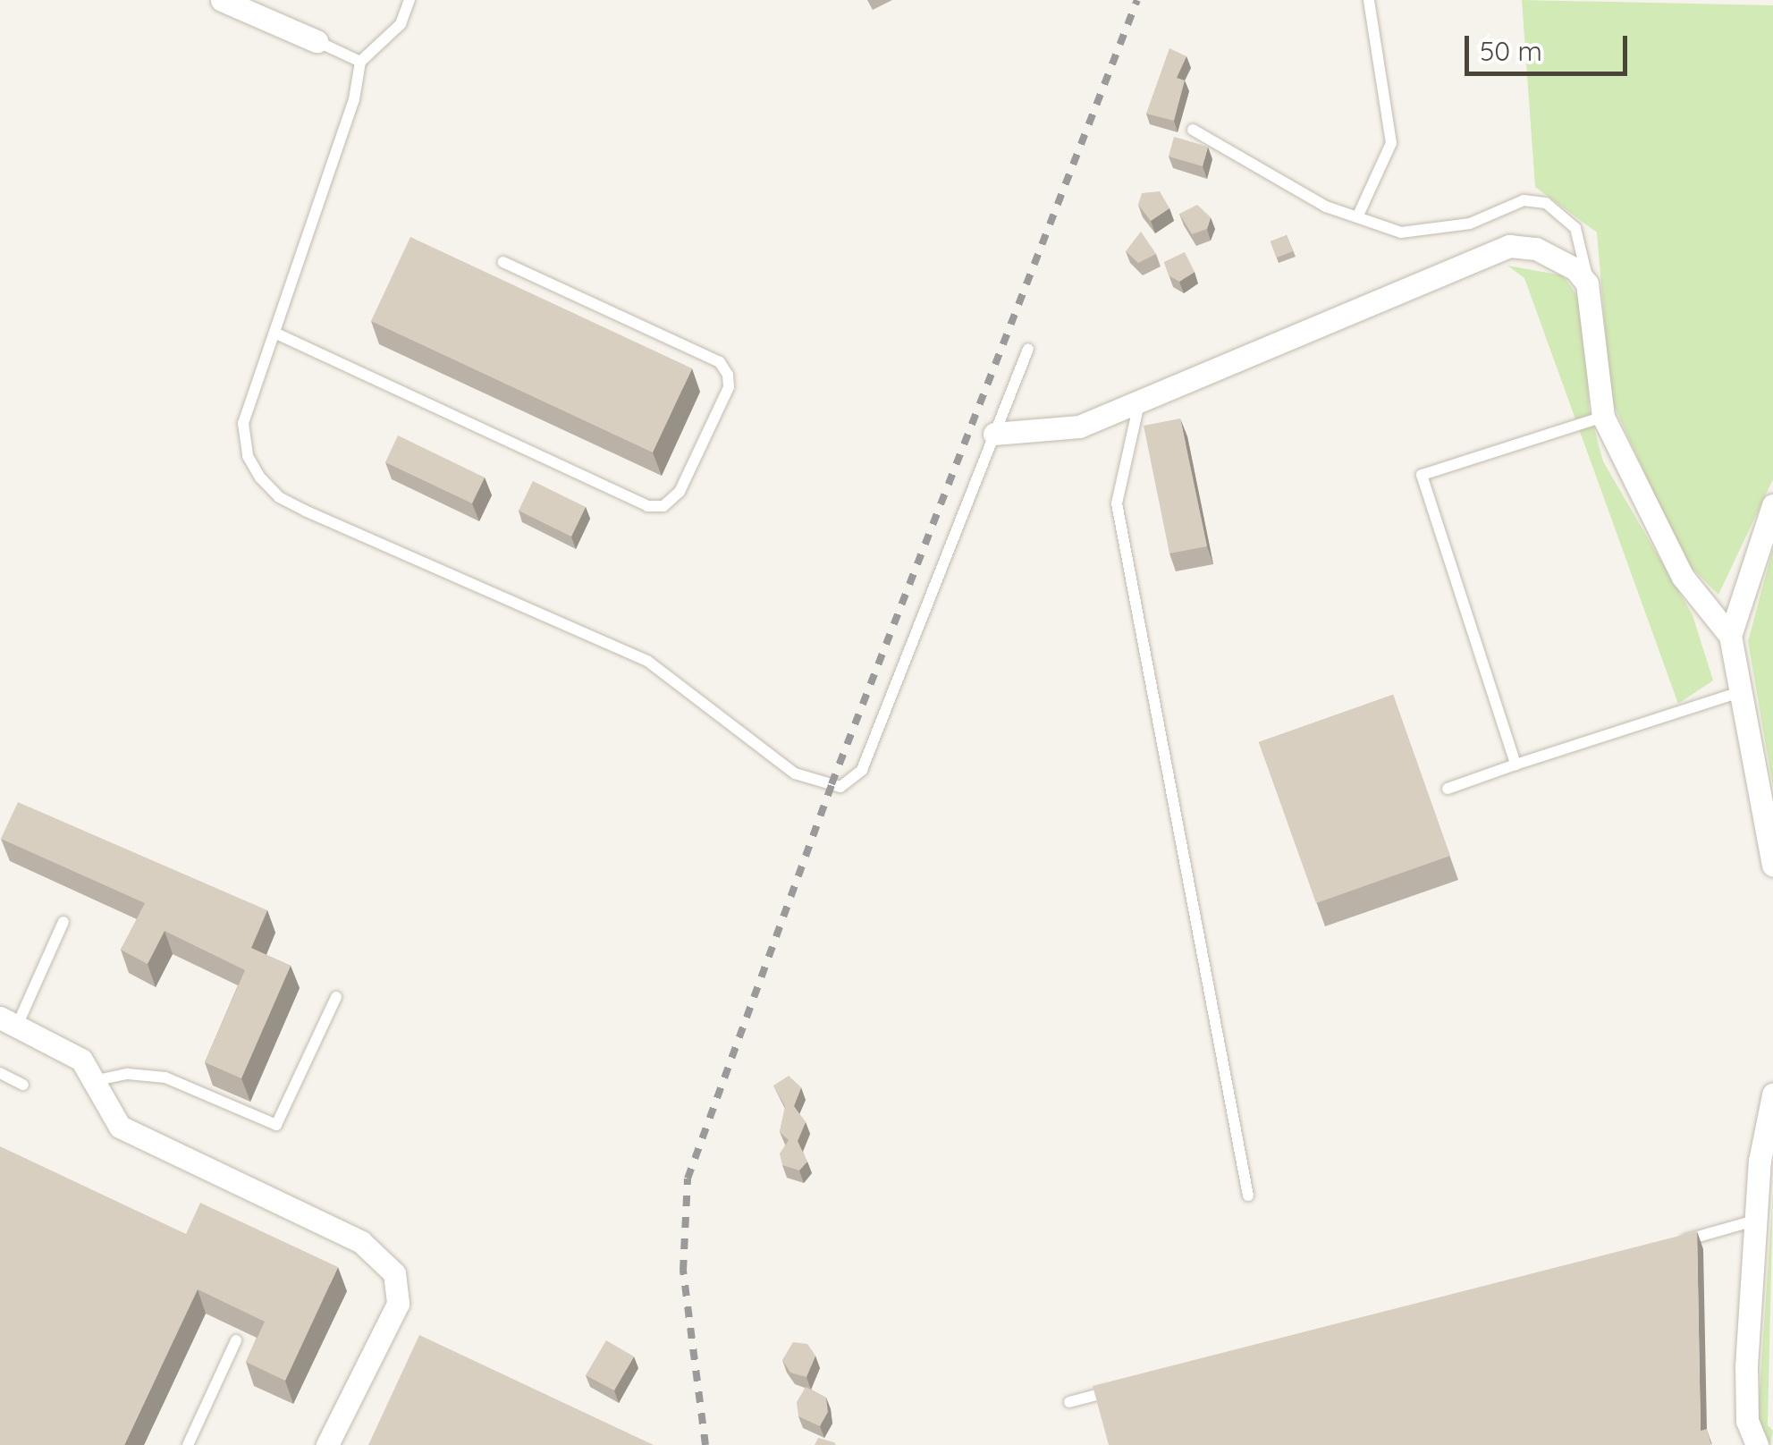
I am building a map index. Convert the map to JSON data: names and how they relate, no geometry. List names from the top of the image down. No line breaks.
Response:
{"scale_bar":"50 m"}
